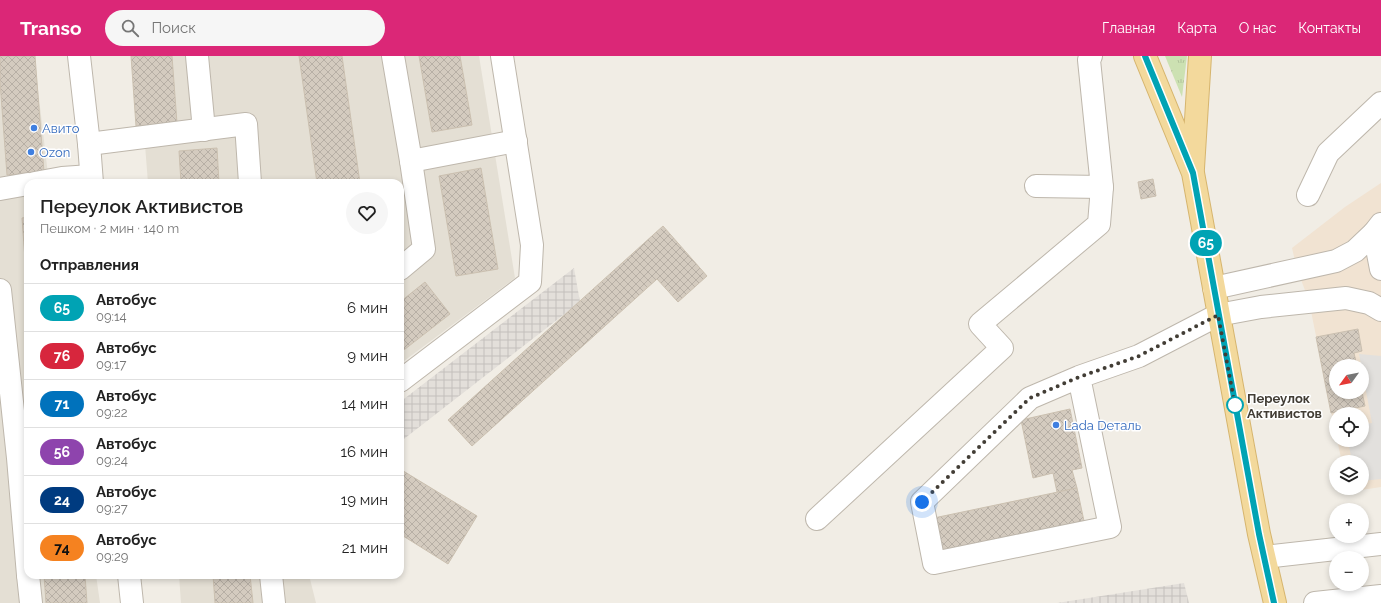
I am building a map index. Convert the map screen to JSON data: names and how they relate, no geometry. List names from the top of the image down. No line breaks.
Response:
{"places":["Авито","Ozon","Переулок Активистов","Lada Dеталь"],"lines":["bus line 65"],"north":"bottom left","page":{"header":"Transo","search":"Поиск","nav":["Главная","Карта","О нас","Контакты"],"on_map":"65","heading":[["Переулок Активистов","Пешком · 2 мин · 140 m"],"Отправления"],"list":[{"mark":"65","name":"Автобус","note":"09:14","value":"6 мин"},{"mark":"76","name":"Автобус","note":"09:17","value":"9 мин"},{"mark":"71","name":"Автобус","note":"09:22","value":"14 мин"},{"mark":"56","name":"Автобус","note":"09:24","value":"16 мин"},{"mark":"24","name":"Автобус","note":"09:27","value":"19 мин"},{"mark":"74","name":"Автобус","note":"09:29","value":"21 мин"}],"map_buttons":["+","−"]}}
